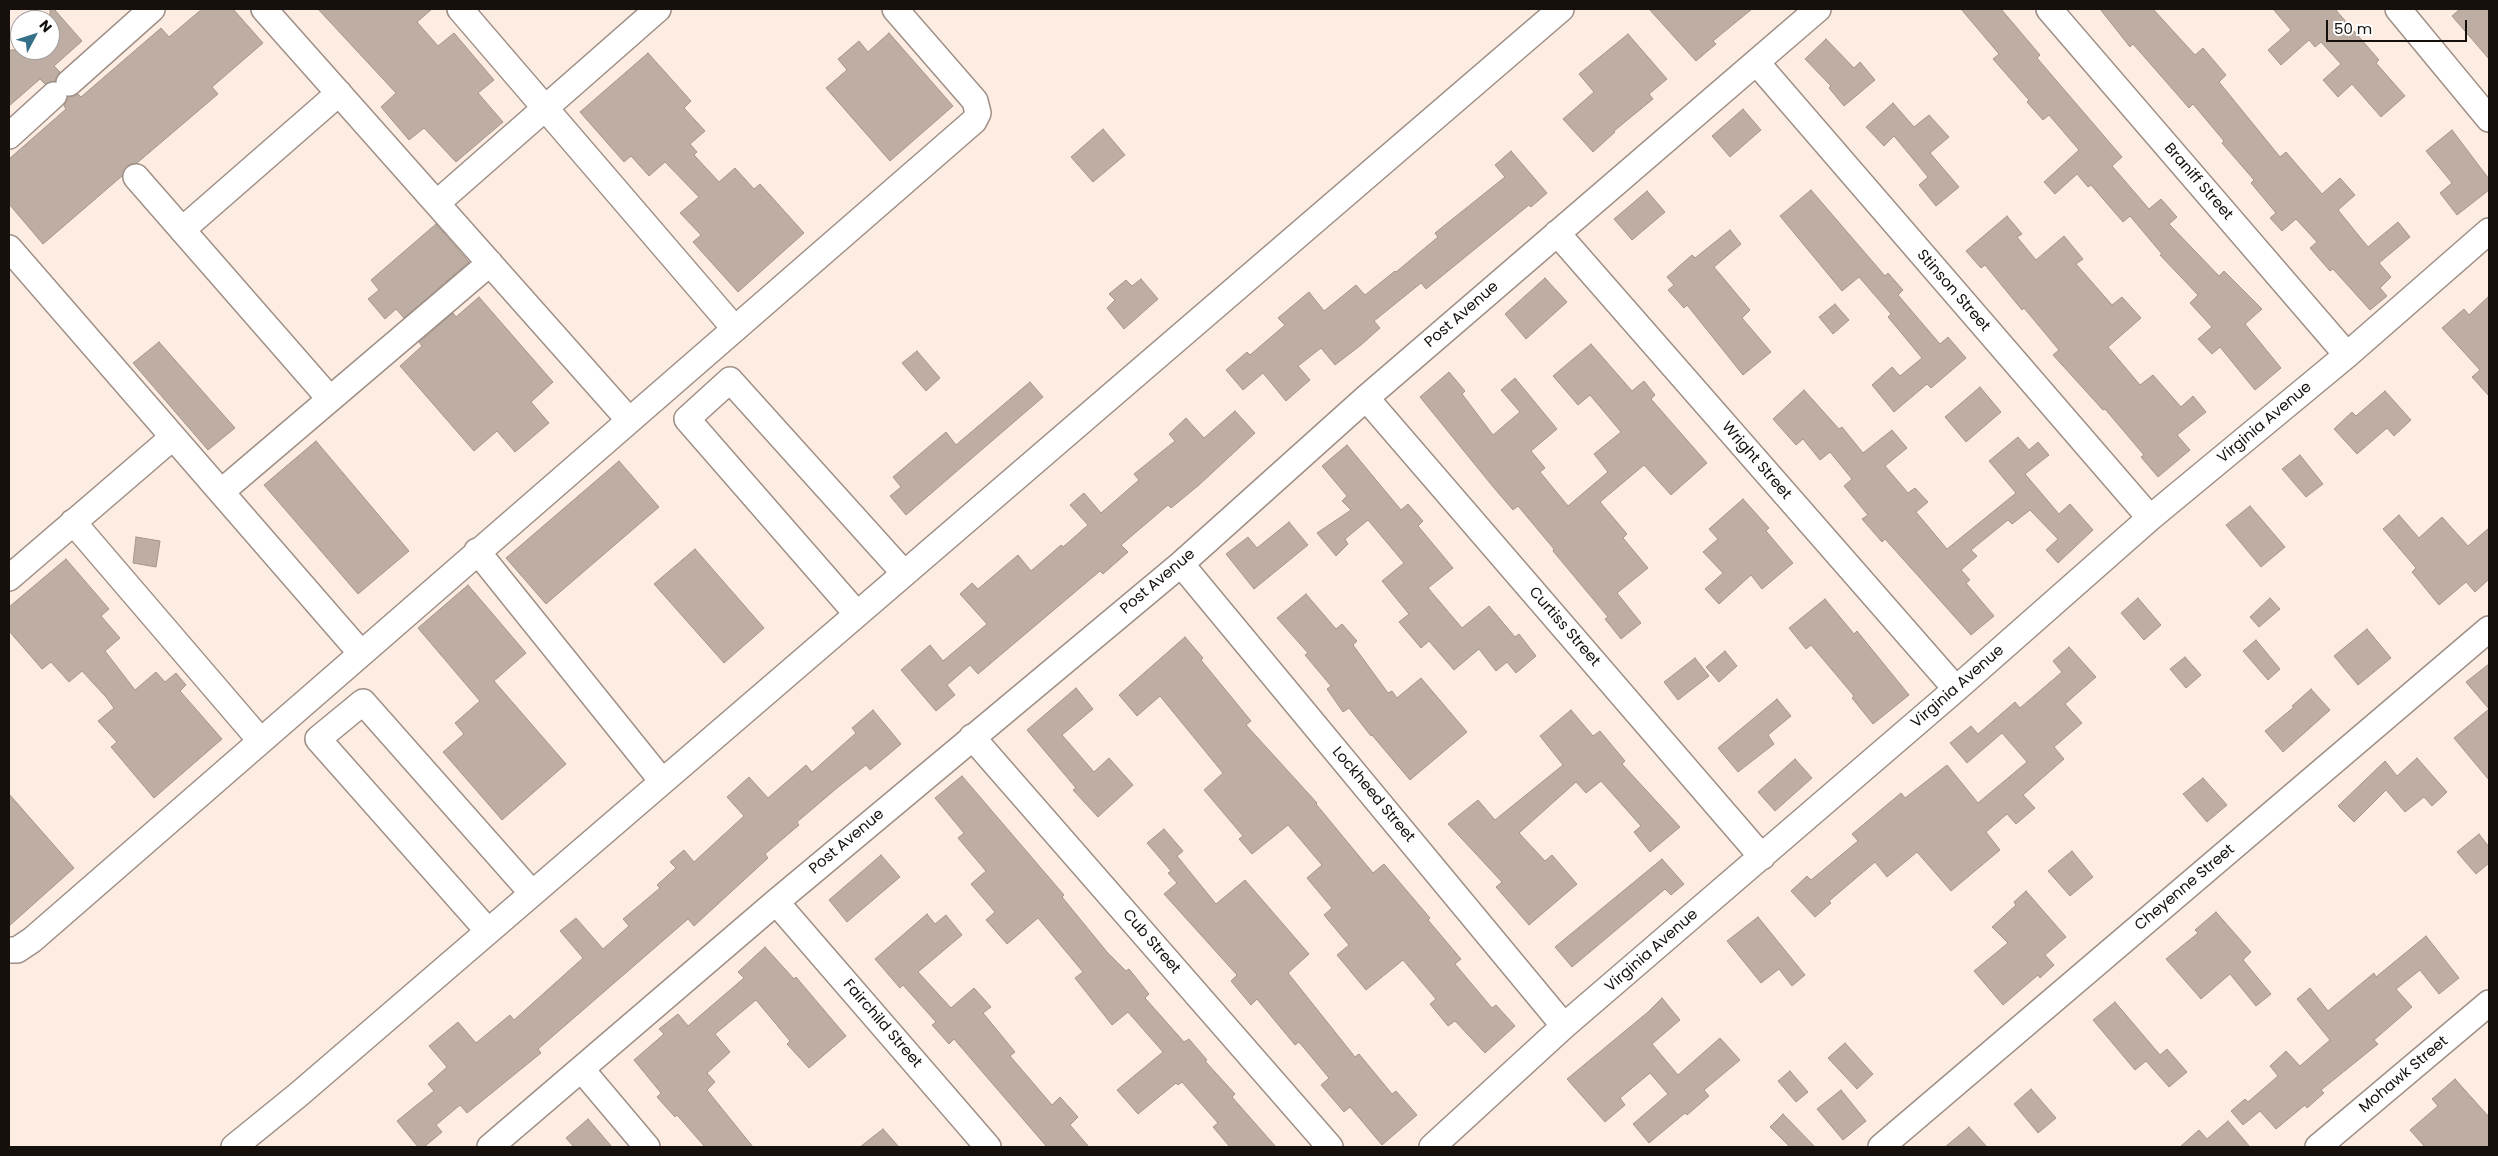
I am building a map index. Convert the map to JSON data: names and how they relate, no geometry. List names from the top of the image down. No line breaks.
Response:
{"streets":{"street":["Braniff Street","Stinson Street","Post Avenue","Virginia Avenue","Wright Street","Curtiss Street","Lockheed Street","Cheyenne Street","Cub Street","Fairchild Street","Mohawk Street"]},"crossings":[["Braniff Street","Virginia Avenue"],["Stinson Street","Post Avenue"],["Stinson Street","Virginia Avenue"],["Post Avenue","Wright Street"],["Post Avenue","Curtiss Street"],["Post Avenue","Lockheed Street"],["Post Avenue","Cub Street"],["Post Avenue","Fairchild Street"],["Virginia Avenue","Wright Street"],["Virginia Avenue","Curtiss Street"],["Virginia Avenue","Lockheed Street"]],"scale_bar":"50 m","north":"top right"}
